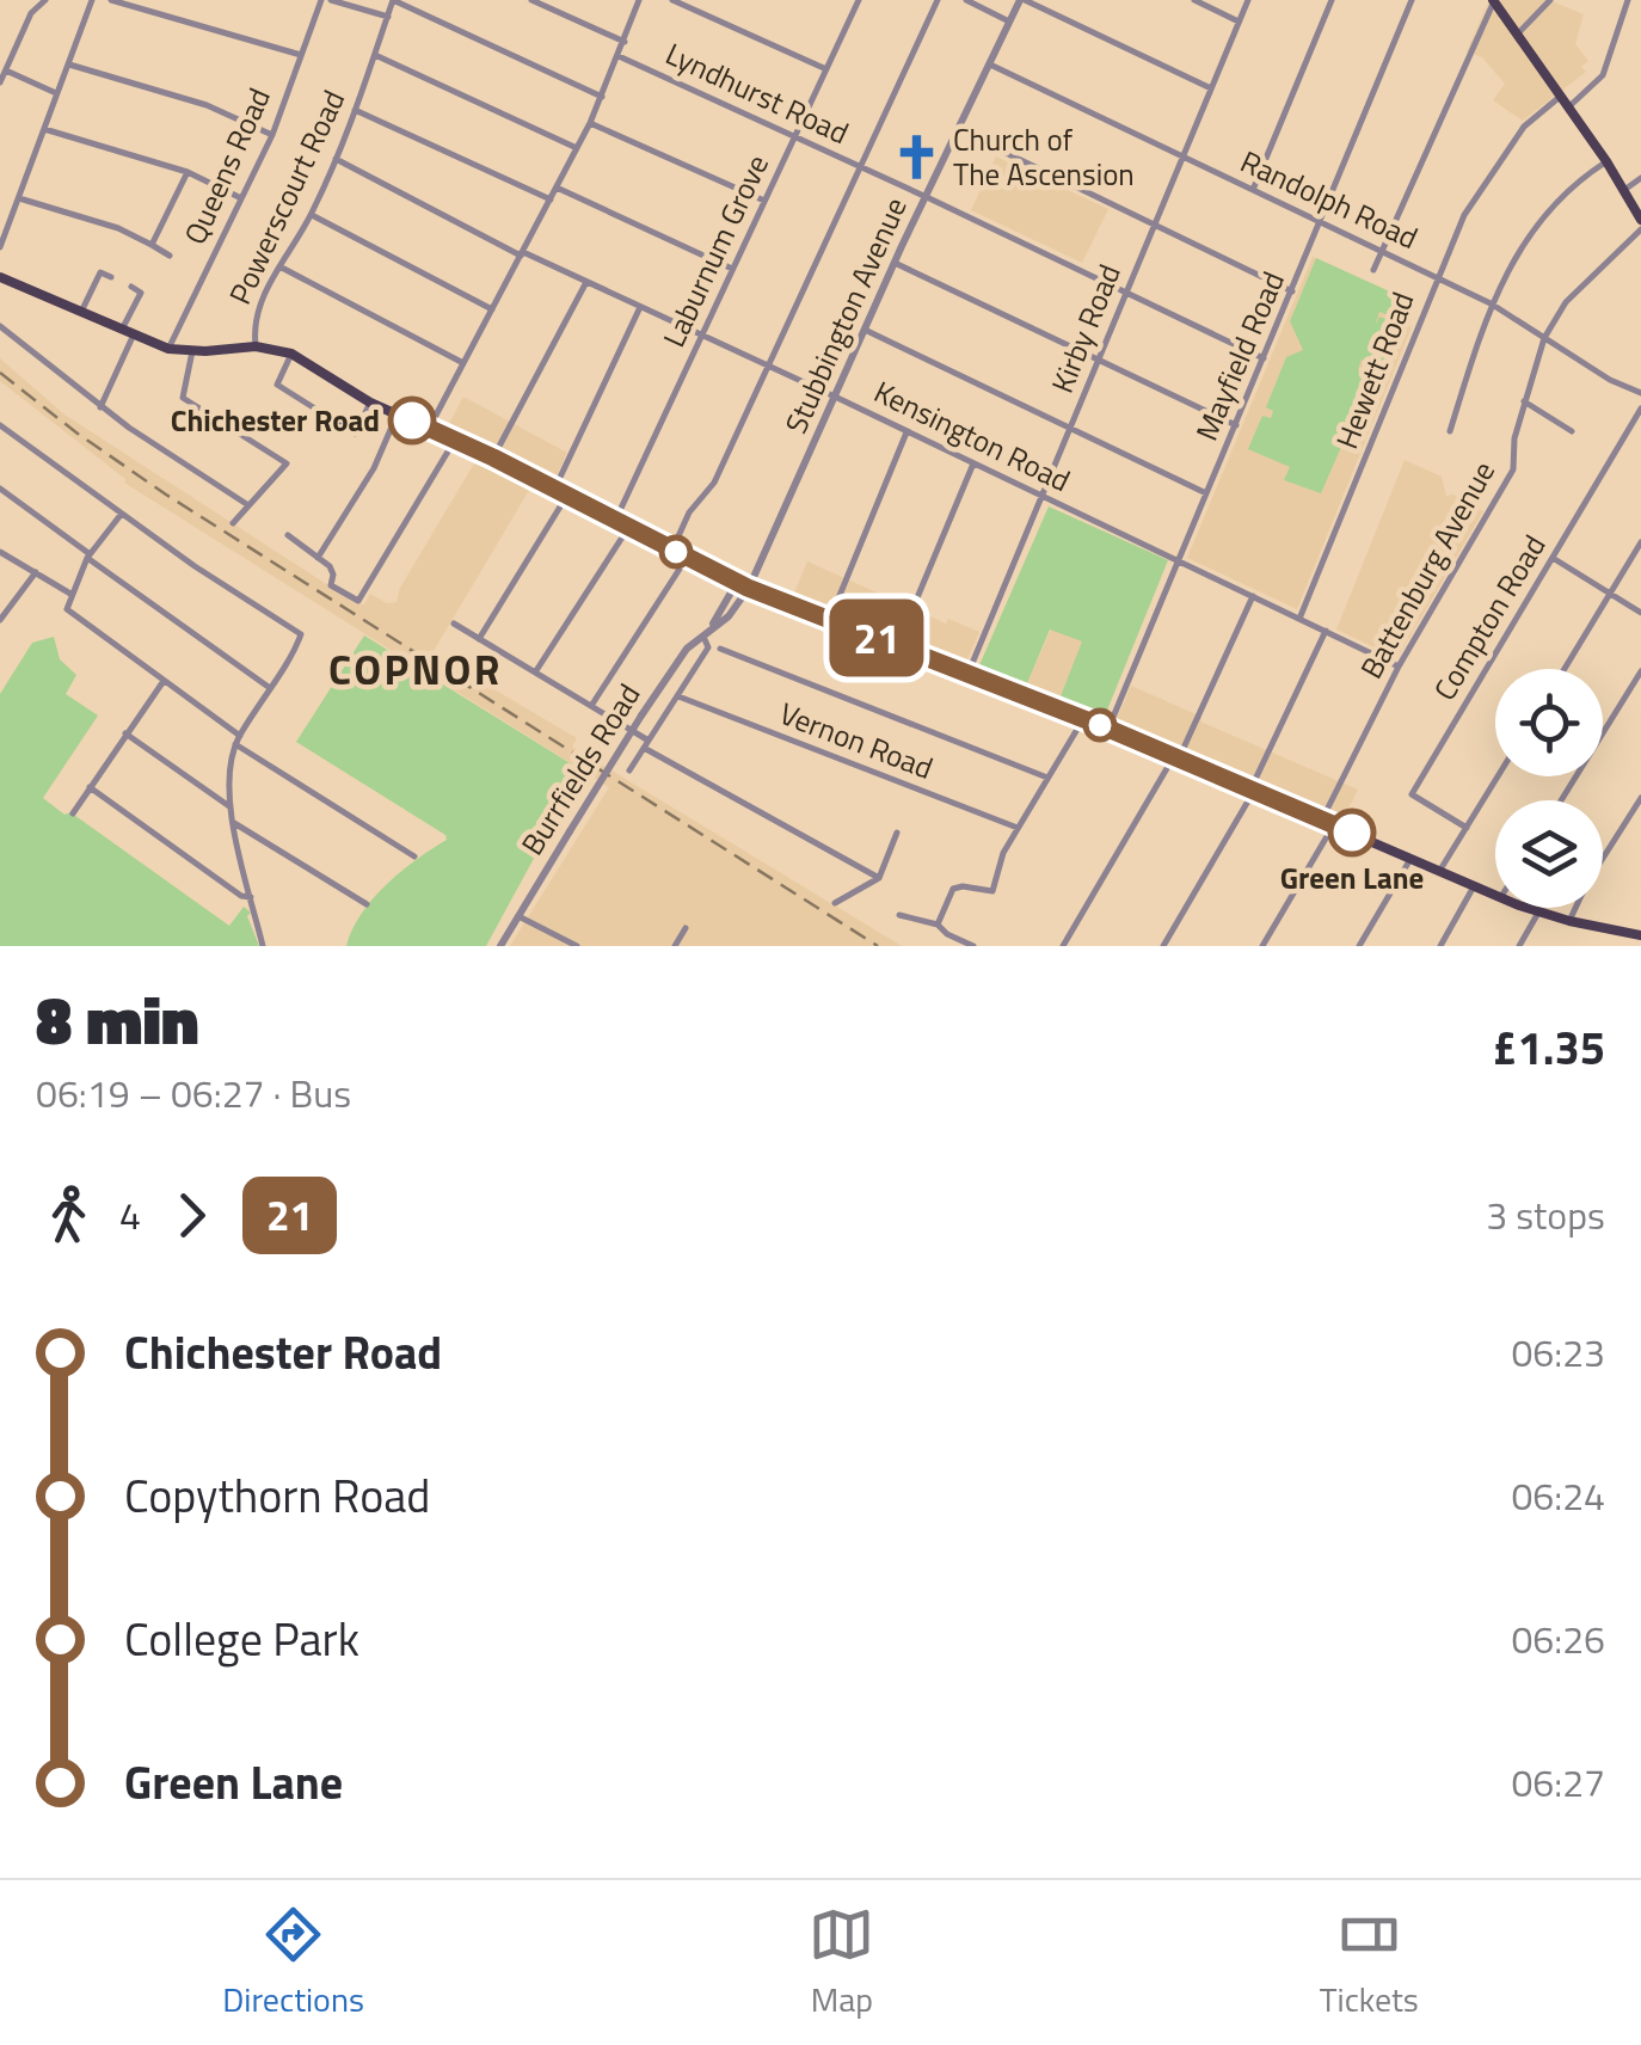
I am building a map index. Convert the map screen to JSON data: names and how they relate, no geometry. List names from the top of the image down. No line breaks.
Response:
{"streets":{"street":["Lyndhurst Road","Queens Road","Powerscourt Road","Randolph Road","Laburnum Grove","Stubbington Avenue","Kirby Road","Mayfield Road","Hewett Road","Kensington Road","Battenburg Avenue","Compton Road","Vernon Road","Burrfields Road"]},"crossings":[["Lyndhurst Road","Laburnum Grove"],["Lyndhurst Road","Stubbington Avenue"],["Lyndhurst Road","Kirby Road"],["Lyndhurst Road","Mayfield Road"],["Powerscourt Road","Kensington Road"],["Randolph Road","Stubbington Avenue"],["Randolph Road","Kirby Road"],["Randolph Road","Mayfield Road"],["Randolph Road","Hewett Road"],["Randolph Road","Battenburg Avenue"],["Laburnum Grove","Kensington Road"],["Stubbington Avenue","Kensington Road"],["Stubbington Avenue","Burrfields Road"],["Kirby Road","Kensington Road"],["Mayfield Road","Kensington Road"],["Hewett Road","Kensington Road"],["Kensington Road","Battenburg Avenue"]],"districts":["COPNOR"],"places":{"church":["Church of The Ascension"],"other":["Chichester Road","Green Lane"]},"lines":["bus line 21"],"page":{"on_map":"21","heading":["8 min","06:19 – 06:27 · Bus","£1.35"],"legs":["4","21","3 stops"],"list":[{"name":"Chichester Road","value":"06:23"},{"name":"Copythorn Road","value":"06:24"},{"name":"College Park","value":"06:26"},{"name":"Green Lane","value":"06:27"}],"tabs":["Directions","Map","Tickets"]}}
